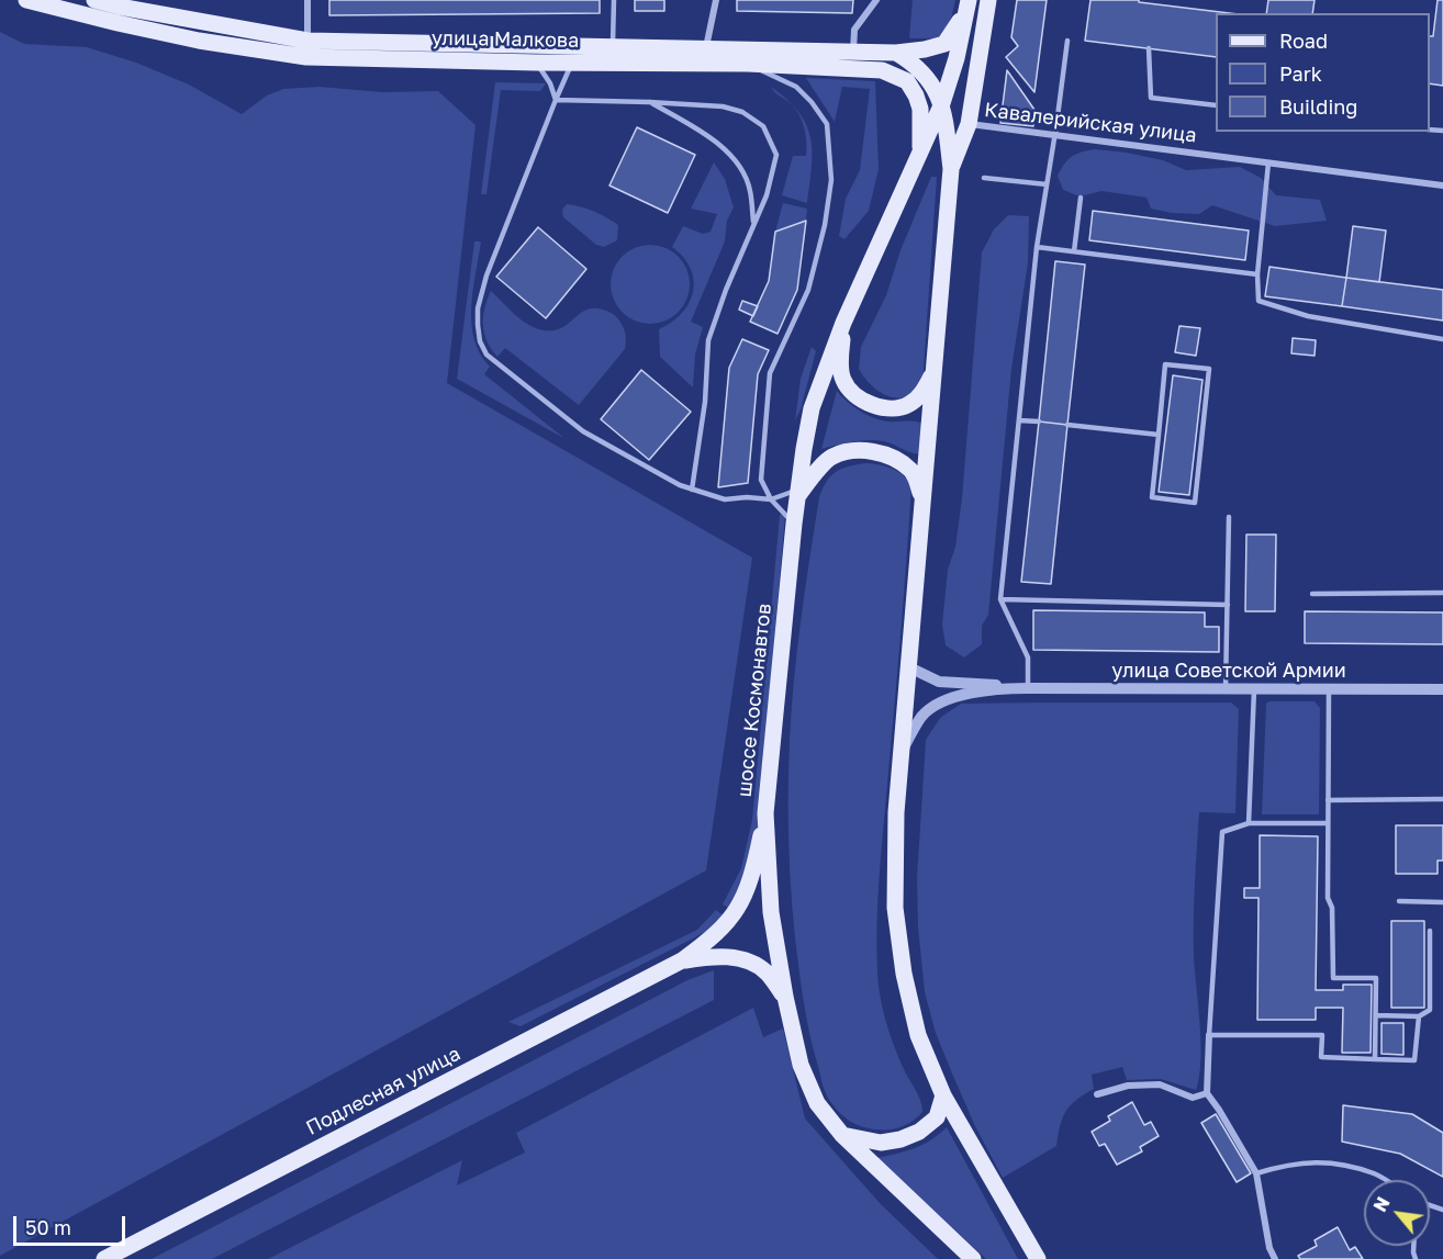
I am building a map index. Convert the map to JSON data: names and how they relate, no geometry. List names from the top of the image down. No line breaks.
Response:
{"streets":{"main road":["улица Малкова","шоссе Космонавтов","Подлесная улица"],"street":["Кавалерийская улица","улица Советской Армии"]},"crossings":[["улица Малкова","шоссе Космонавтов"],["Кавалерийская улица","шоссе Космонавтов"],["улица Советской Армии","шоссе Космонавтов"]],"legend":["Road","Park","Building"],"scale_bar":"50 m","north":"top left"}
